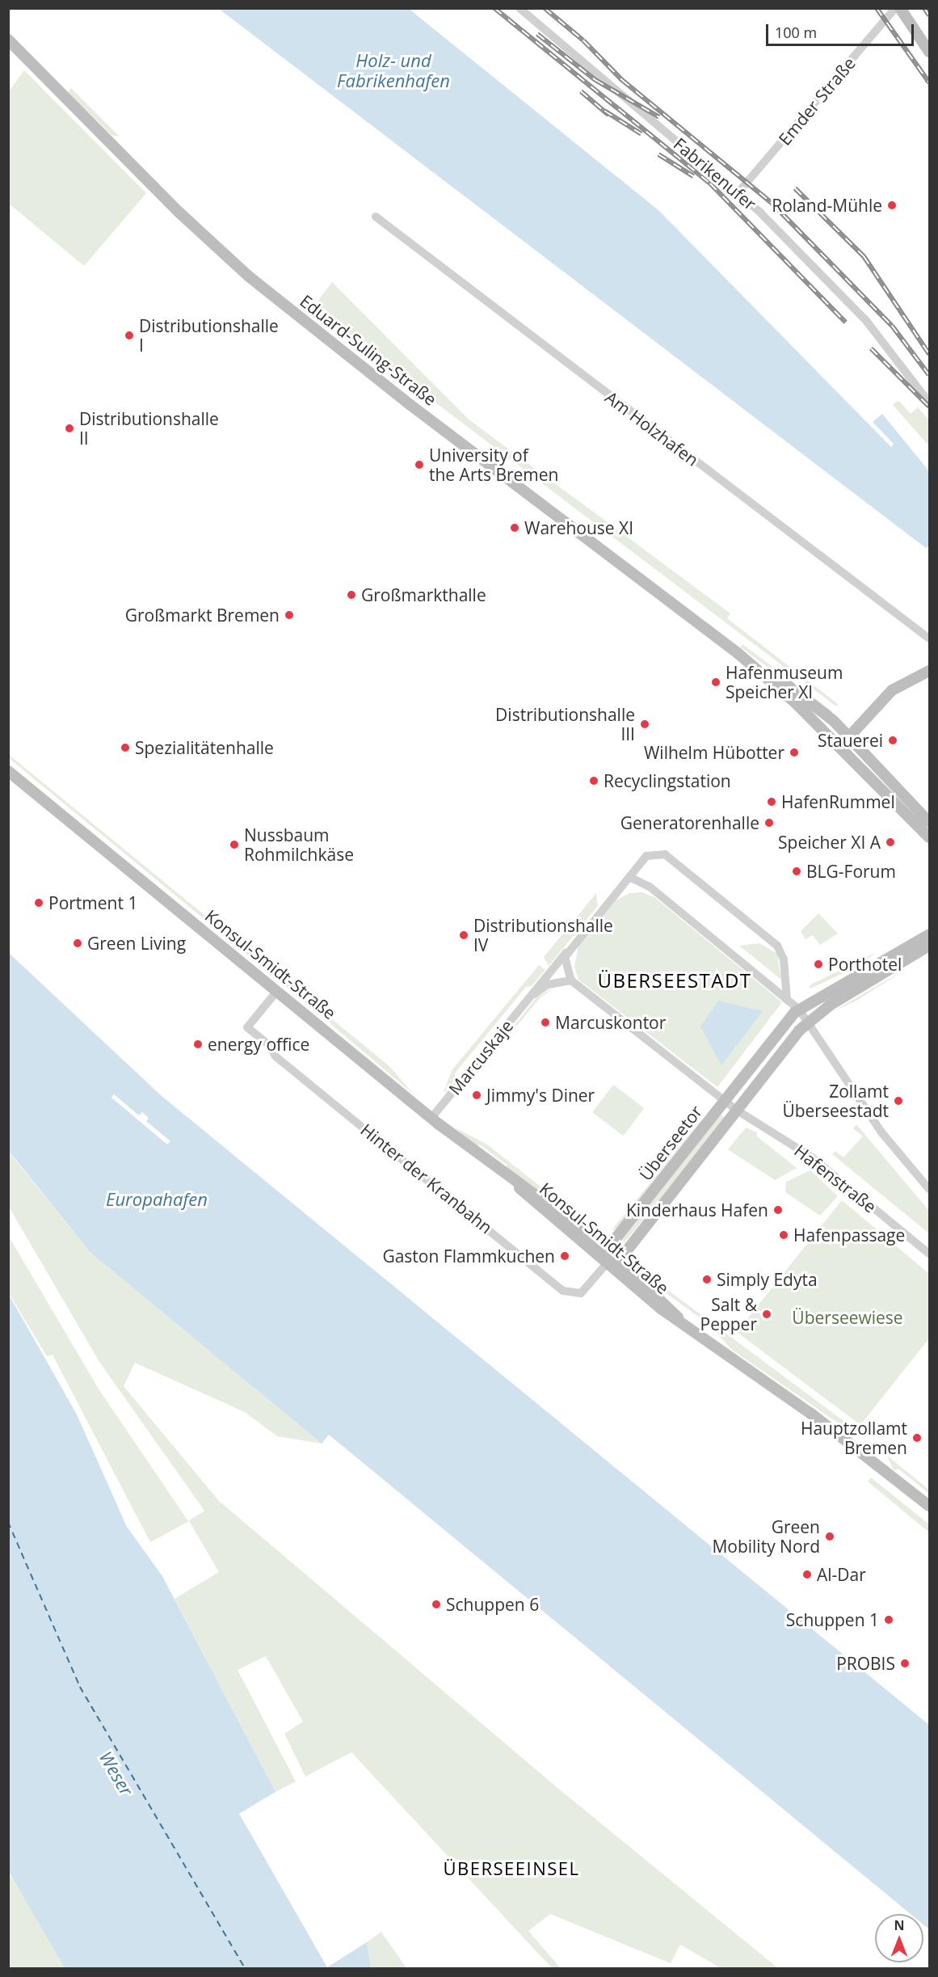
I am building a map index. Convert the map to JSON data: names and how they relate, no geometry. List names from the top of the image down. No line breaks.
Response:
{"streets":{"street":["Emder Straße","Fabrikenufer","Eduard-Suling-Straße","Am Holzhafen","Konsul-Smidt-Straße","Marcuskaje","Überseetor","Hinter der Kranbahn","Hafenstraße"]},"crossings":[["Emder Straße","Fabrikenufer"],["Konsul-Smidt-Straße","Marcuskaje"],["Konsul-Smidt-Straße","Überseetor"],["Konsul-Smidt-Straße","Hinter der Kranbahn"],["Marcuskaje","Hafenstraße"],["Überseetor","Hafenstraße"]],"districts":["ÜBERSEESTADT","ÜBERSEEINSEL"],"water":["Holz- und Fabrikenhafen","Europahafen","Weser"],"parks":["Überseewiese"],"places":["Roland-Mühle","Distributionshalle I","Distributionshalle II","University of the Arts Bremen","Warehouse XI","Großmarkthalle","Großmarkt Bremen","Hafenmuseum Speicher XI","Distributionshalle III","Stauerei","Spezialitätenhalle","Wilhelm Hübotter","Recyclingstation","HafenRummel","Generatorenhalle","Speicher XI A","Nussbaum Rohmilchkäse","BLG-Forum","Portment 1","Distributionshalle IV","Green Living","Porthotel","Marcuskontor","energy office","Jimmy's Diner","Zollamt Überseestadt","Kinderhaus Hafen","Hafenpassage","Gaston Flammkuchen","Simply Edyta","Salt & Pepper","Hauptzollamt Bremen","Green Mobility Nord","Al-Dar","Schuppen 6","Schuppen 1","PROBIS"],"scale_bar":"100 m","north":"top"}
